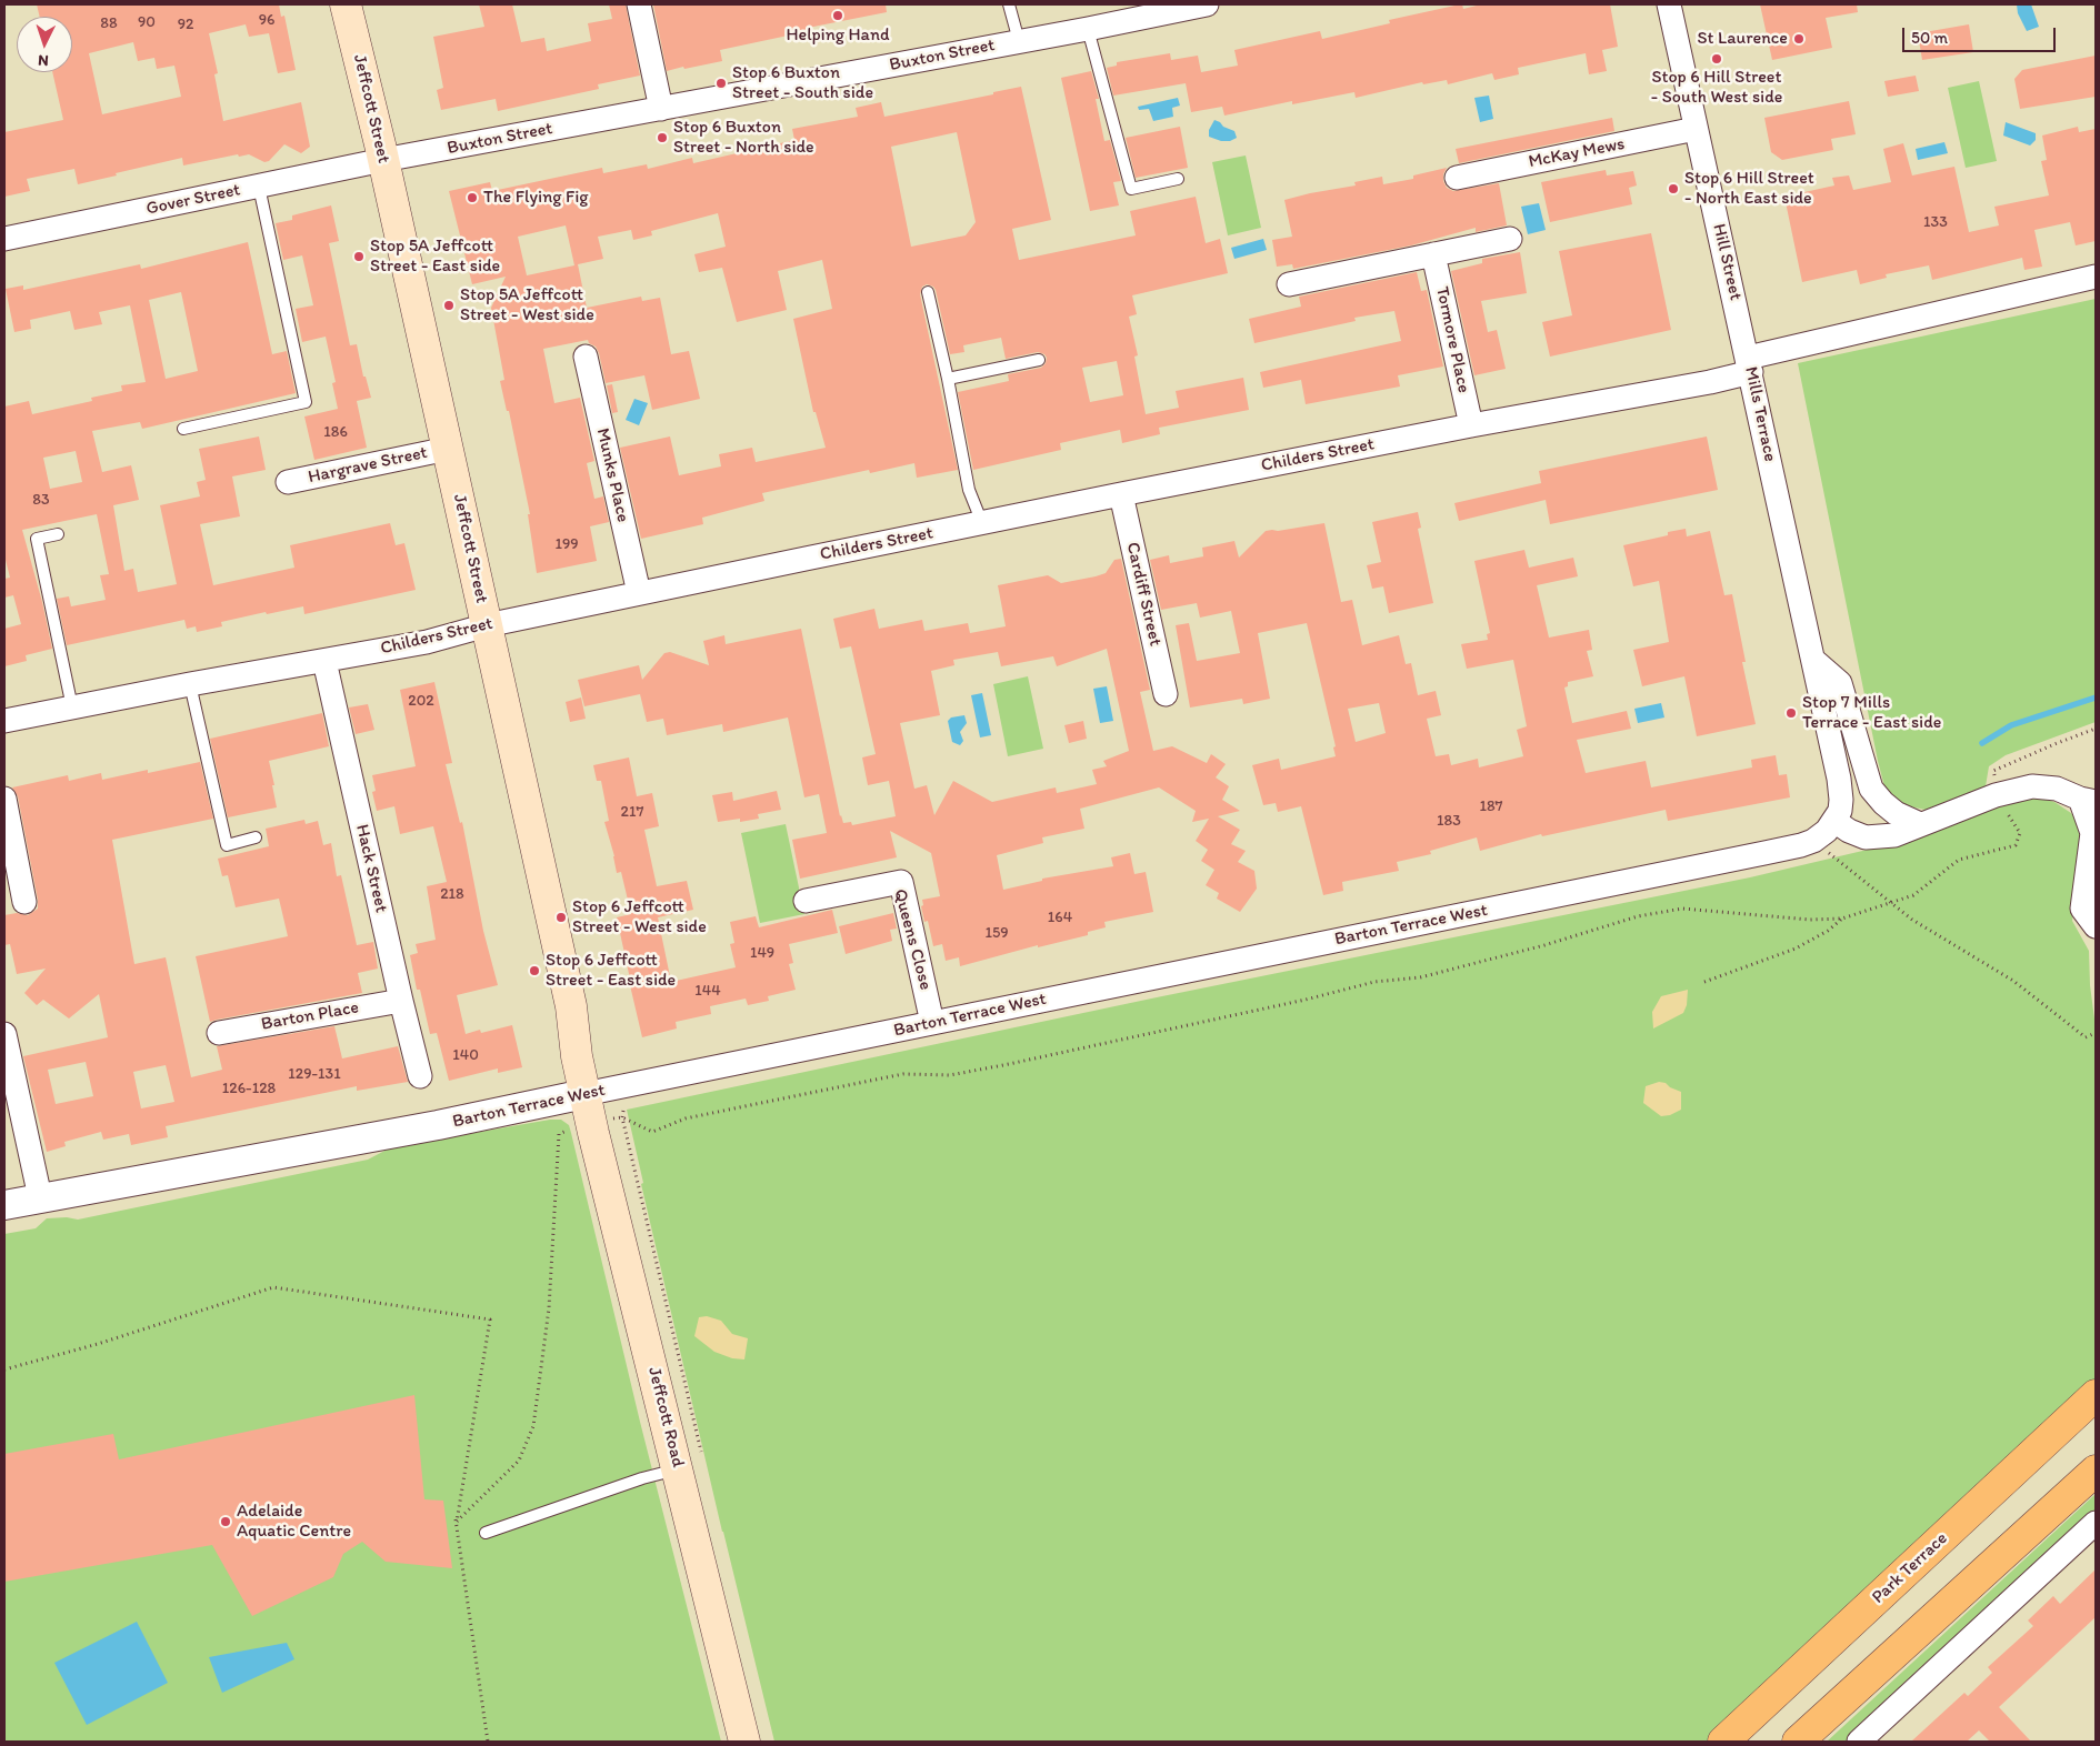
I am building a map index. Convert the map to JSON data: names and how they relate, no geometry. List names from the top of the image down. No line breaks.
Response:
{"streets":{"highway":["Park Terrace"],"main road":["Jeffcott Street","Jeffcott Road"],"street":["Buxton Street","McKay Mews","Gover Street","Hill Street","Tormore Place","Mills Terrace","Childers Street","Hargrave Street","Munks Place","Cardiff Street","Hack Street","Barton Terrace West","Queens Close","Barton Place"]},"crossings":[["Buxton Street","Jeffcott Street"],["Buxton Street","Gover Street"],["Jeffcott Street","Gover Street"],["Jeffcott Street","Childers Street"],["Jeffcott Street","Hargrave Street"],["Jeffcott Street","Barton Terrace West"],["Jeffcott Street","Jeffcott Road"],["McKay Mews","Hill Street"],["Hill Street","Mills Terrace"],["Hill Street","Childers Street"],["Tormore Place","Childers Street"],["Mills Terrace","Childers Street"],["Mills Terrace","Barton Terrace West"],["Childers Street","Munks Place"],["Childers Street","Cardiff Street"],["Childers Street","Hack Street"],["Hack Street","Barton Place"],["Barton Terrace West","Queens Close"],["Barton Terrace West","Jeffcott Road"]],"places":["Helping Hand","St Laurence","Stop 6 Hill Street - South West side","Stop 6 Buxton Street - South side","Stop 6 Buxton Street - North side","Stop 6 Hill Street - North East side","The Flying Fig","Stop 5A Jeffcott Street - East side","Stop 5A Jeffcott Street - West side","Stop 7 Mills Terrace - East side","Stop 6 Jeffcott Street - West side","Stop 6 Jeffcott Street - East side","Adelaide Aquatic Centre"],"house_numbers":["96","90","88","92","133","186","83","199","202","187","217","183","218","164","159","149","144","140","129-131","126-128"],"scale_bar":"50 m","north":"bottom"}
